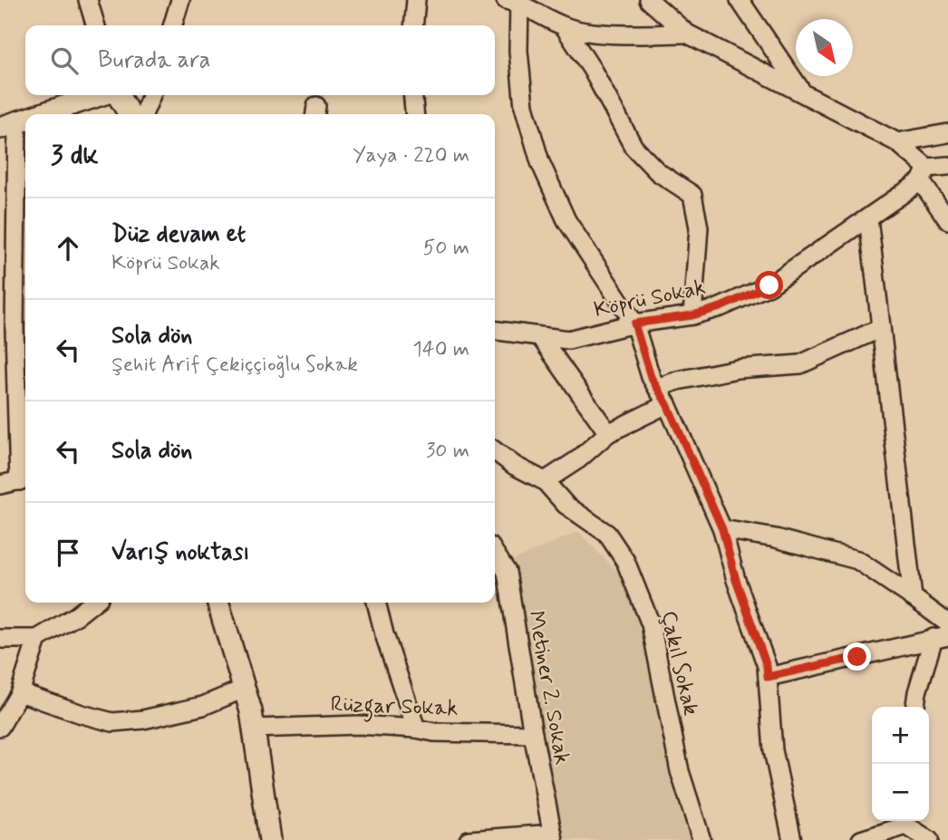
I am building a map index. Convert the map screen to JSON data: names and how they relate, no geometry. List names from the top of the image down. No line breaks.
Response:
{"streets":{"street":["Köprü Sokak","Çakıl Sokak","Metiner 2. Sokak","Rüzgar Sokak"]},"crossings":[["Metiner 2. Sokak","Rüzgar Sokak"]],"north":"bottom right","page":{"search":"Burada ara","heading":["3 dk","Yaya · 220 m"],"list":[["Düz devam et","Köprü Sokak","50 m"],["Sola dön","Şehit Arif Çekiççioğlu Sokak","140 m"],["Sola dön","30 m"],"Varış noktası"],"map_buttons":["+","−"]}}
